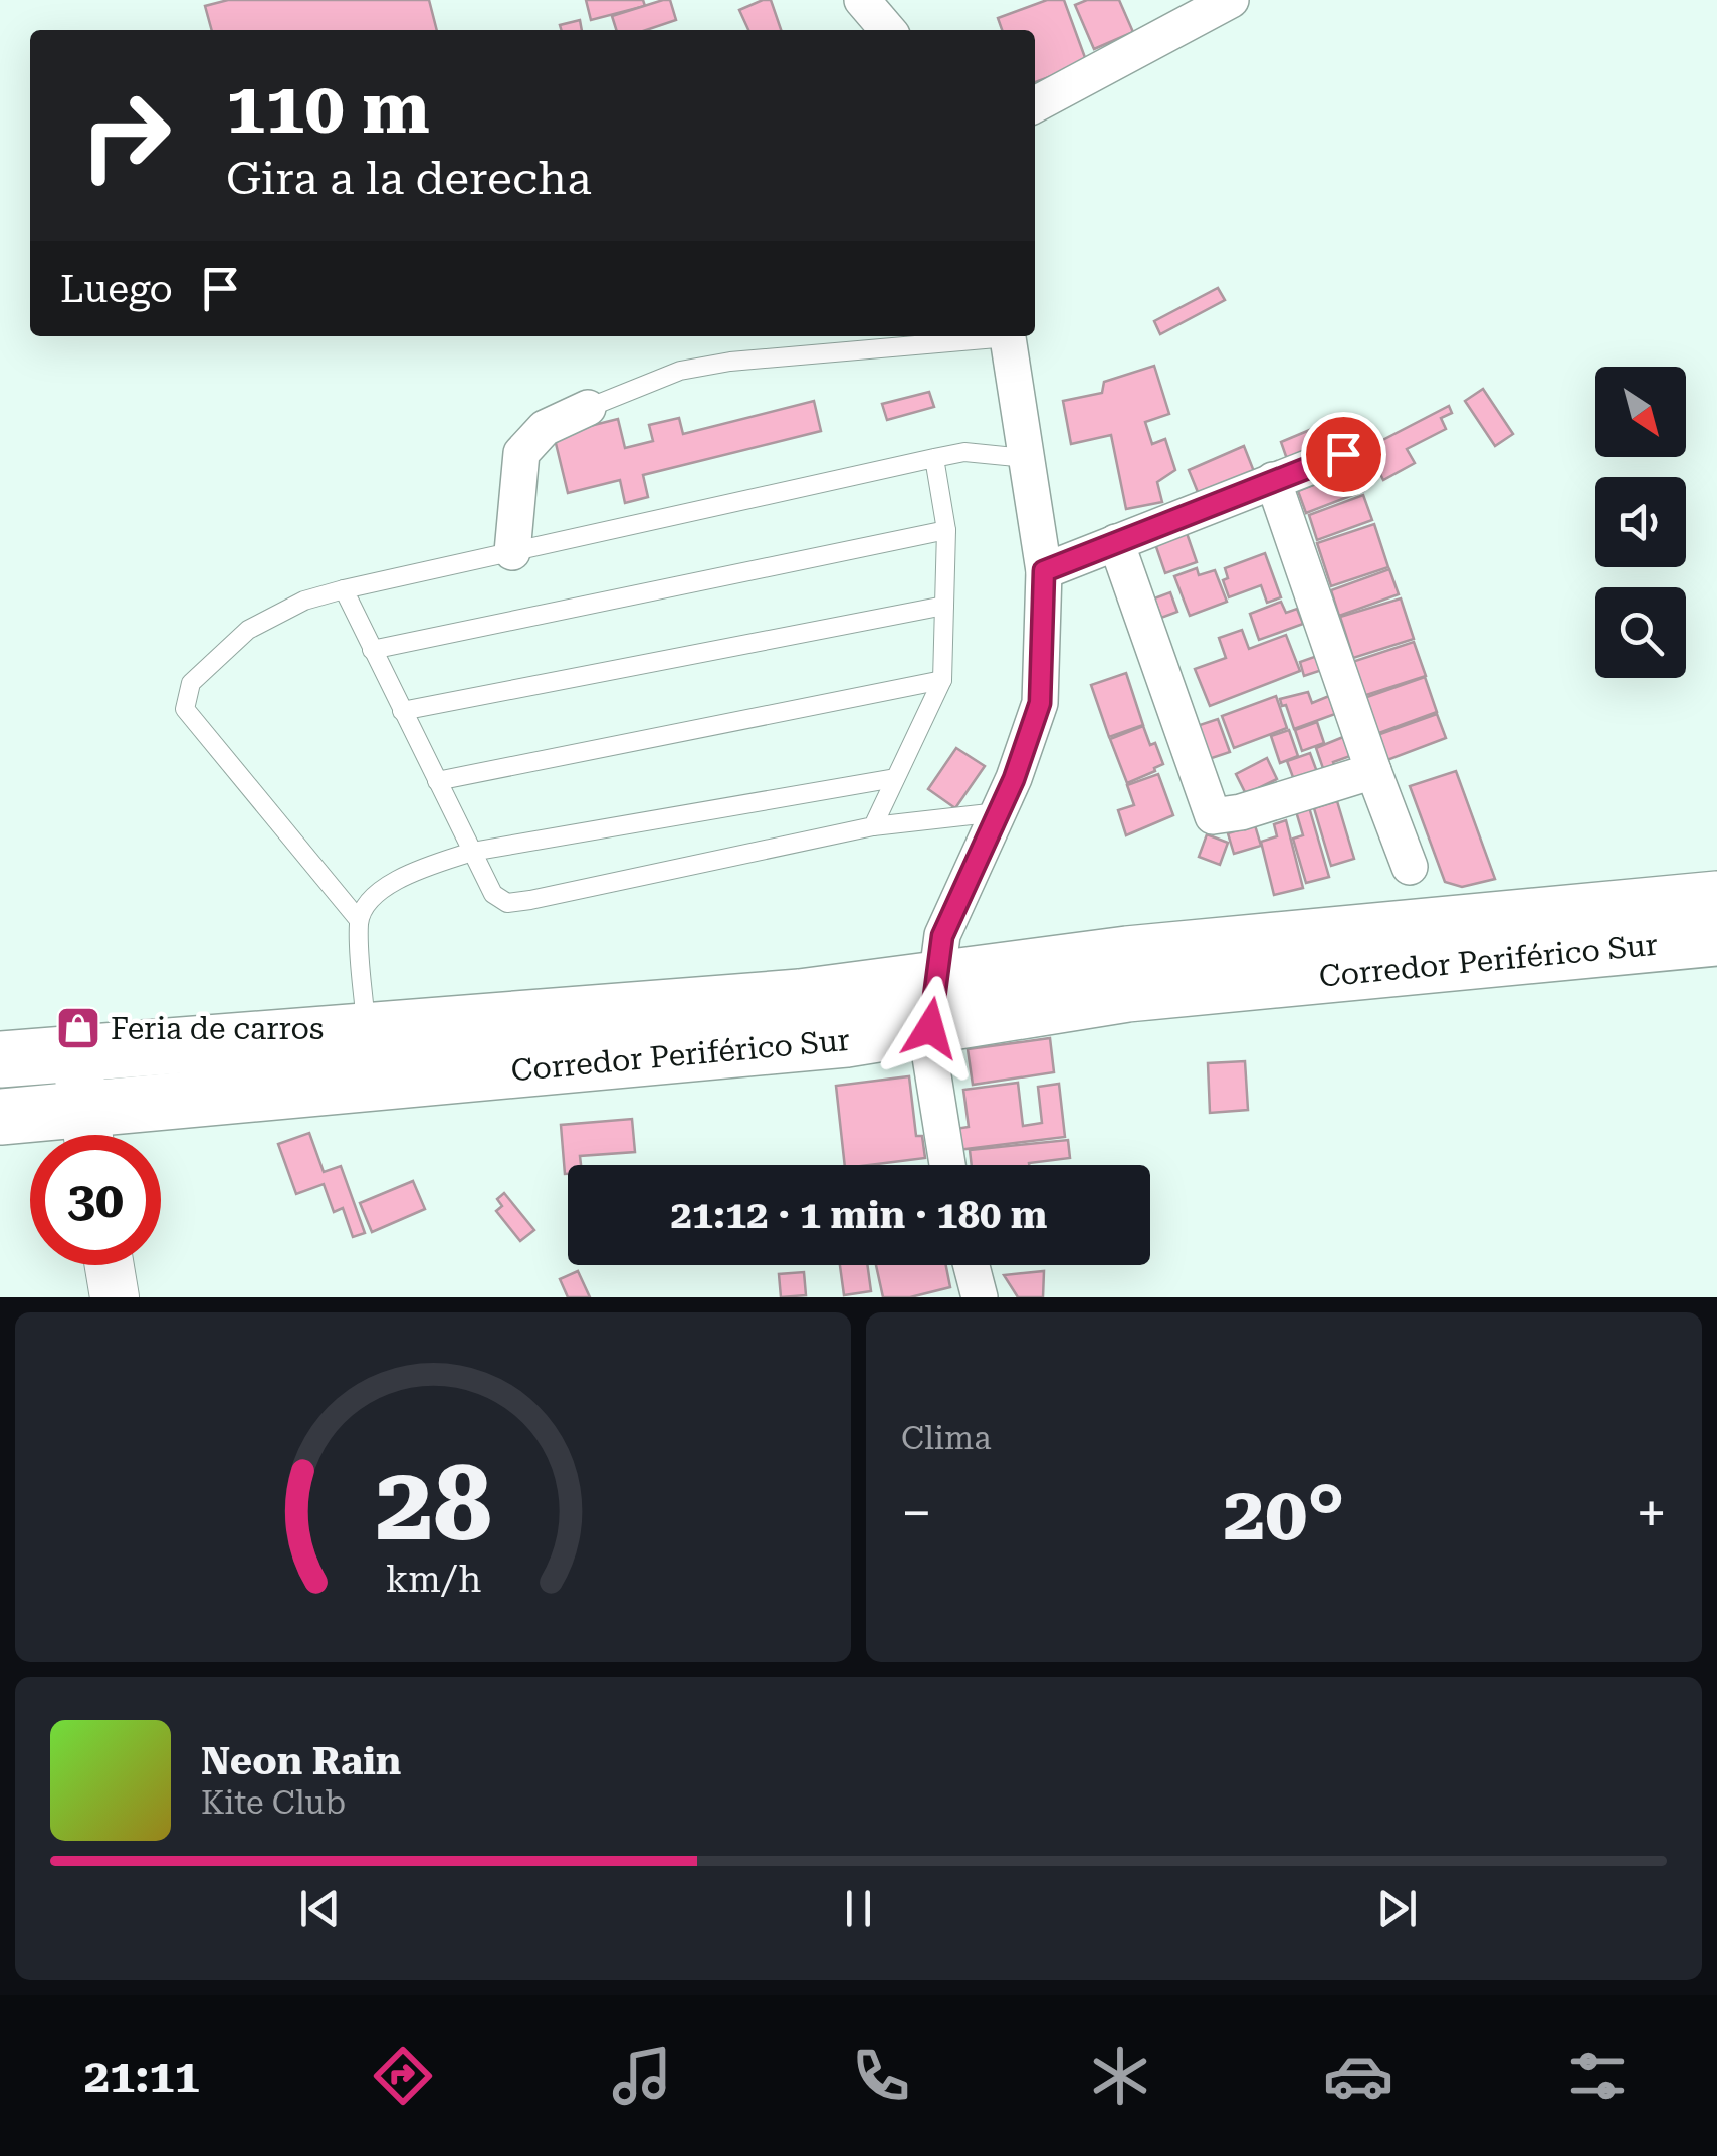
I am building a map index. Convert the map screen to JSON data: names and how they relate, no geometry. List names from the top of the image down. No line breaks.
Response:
{"streets":{"main road":["Corredor Periférico Sur"]},"places":{"shop":["Feria de carros"]},"north":"bottom right","page":{"turn":["110 m","Gira a la derecha"],"then":"Luego","limit":"30","trip":"21:12 · 1 min · 180 m","tile":"Clima","heat":["−","20°","+"],"song":["Neon Rain","Kite Club"],"tabs":"21:11","gauge":["28","km/h"]}}
